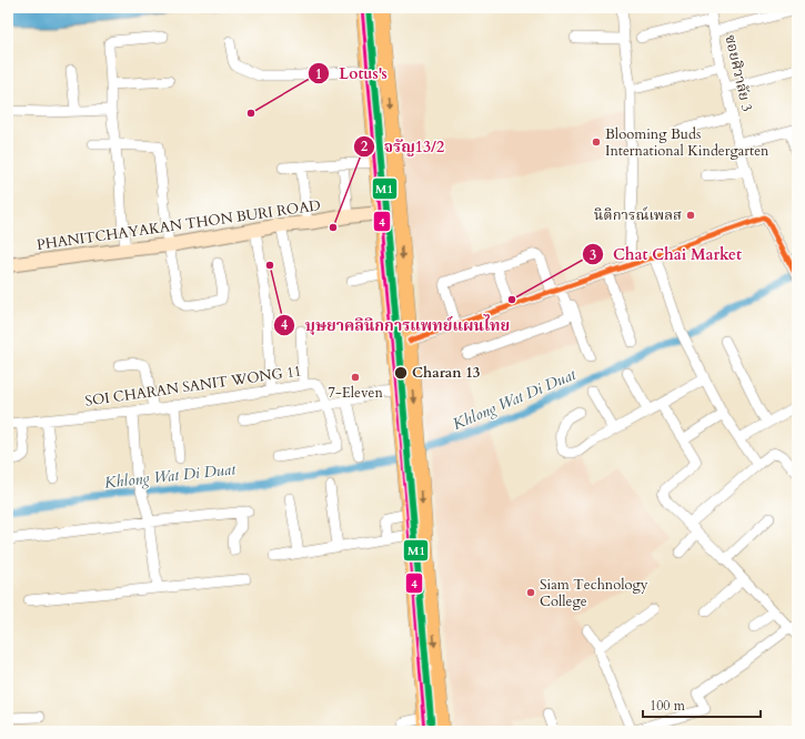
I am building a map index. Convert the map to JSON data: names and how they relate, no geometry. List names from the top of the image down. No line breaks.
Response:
{"streets":{"main road":["PHANITCHAYAKAN THON BURI ROAD"],"street":["ซอยศิวาลัย 3","SOI CHARAN SANIT WONG 11"]},"water":["Khlong Wat Di Duat"],"places":["Lotus's","Blooming Buds International Kindergarten","นิติการณ์เพลส","จรัญ13/2","บุษยาคลินิกการแพทย์แผนไทย","Chat Chai Market","Charan 13","7-Eleven","Siam Technology College"],"lines":["transit line M1","transit line 4"],"scale_bar":"100 m"}
